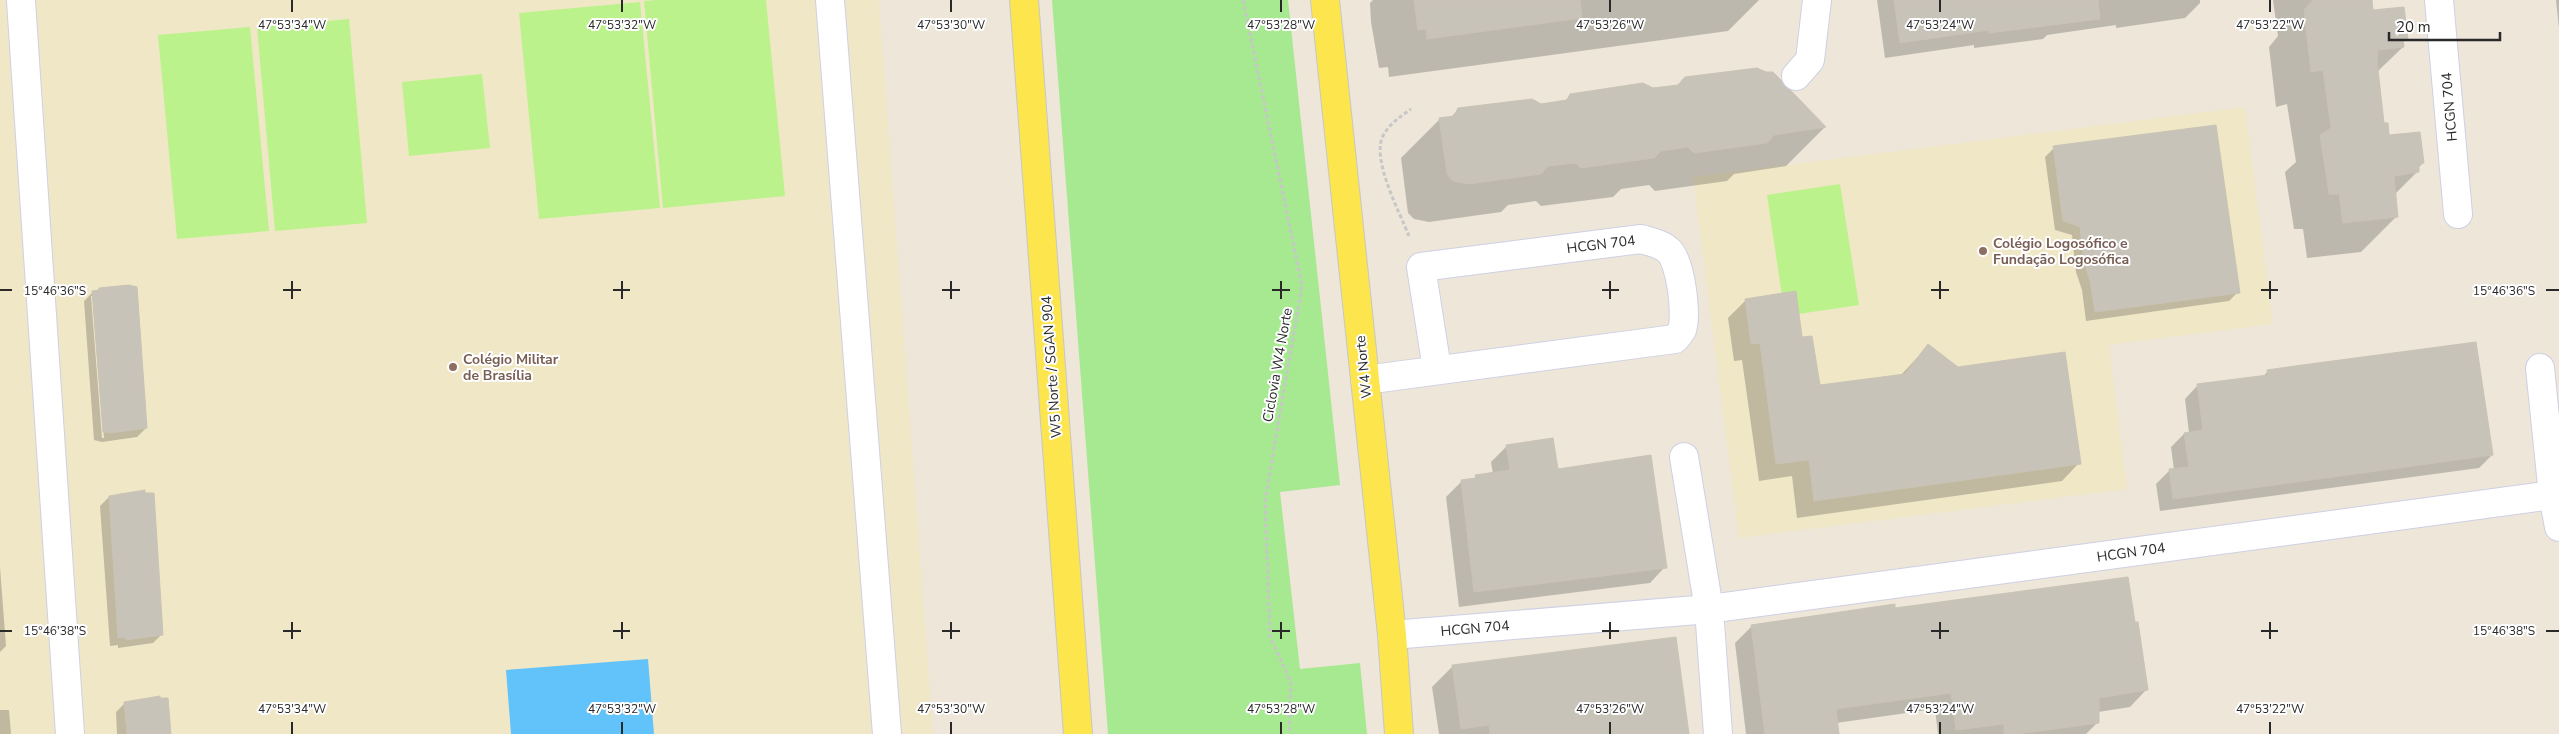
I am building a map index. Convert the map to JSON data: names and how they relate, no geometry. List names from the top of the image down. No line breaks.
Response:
{"streets":{"main road":["W5 Norte / SGAN 904","W4 Norte"],"street":["HCGN 704"],"path":["Ciclovia W4 Norte"]},"crossings":[["HCGN 704","W4 Norte"]],"places":["Colégio Logosófico e Fundação Logosófica","Colégio Militar de Brasília"],"scale_bar":"20 m","coordinates":["47°53'34\"W","47°53'32\"W","47°53'30\"W","47°53'28\"W","47°53'26\"W","47°53'24\"W","47°53'22\"W","15°46'36\"S","15°46'38\"S"]}
